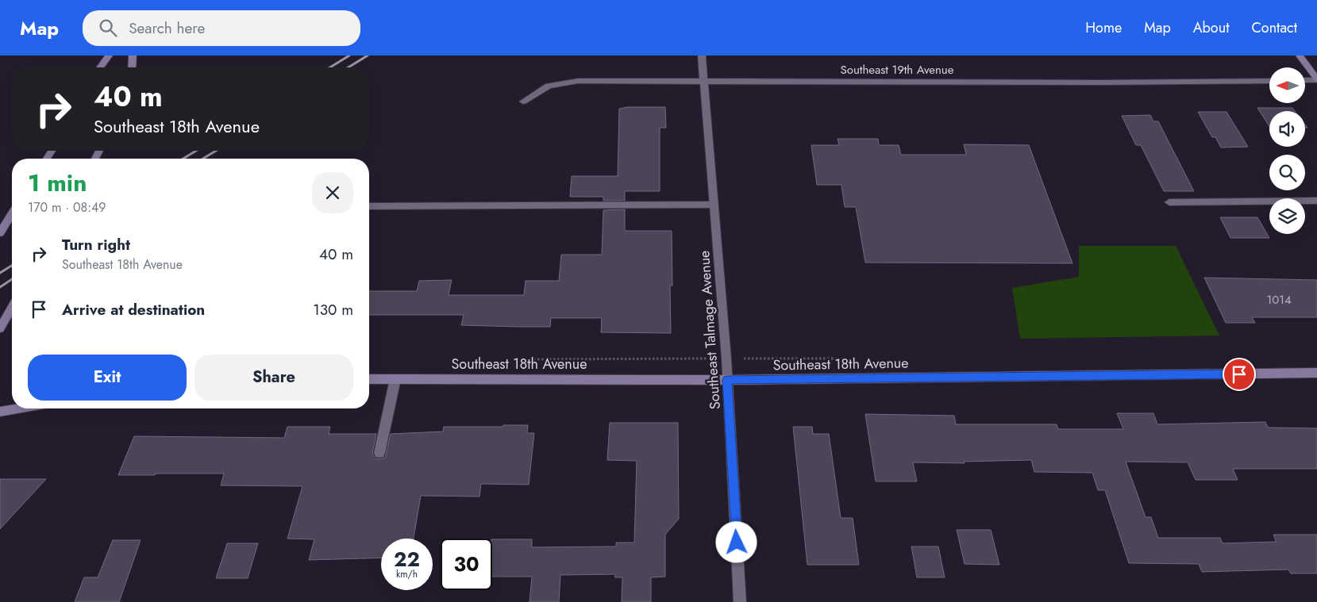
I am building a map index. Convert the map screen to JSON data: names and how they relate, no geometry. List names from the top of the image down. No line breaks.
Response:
{"streets":{"street":["Southeast 19th Avenue","Southeast Talmage Avenue","Southeast 18th Avenue"]},"crossings":[["Southeast 19th Avenue","Southeast Talmage Avenue"],["Southeast Talmage Avenue","Southeast 18th Avenue"]],"house_numbers":["1014"],"north":"left","page":{"header":"Map","search":"Search here","nav":["Home","Map","About","Contact"],"turn":["40 m","Southeast 18th Avenue"],"heading":["1 min","170 m · 08:49"],"list":[{"name":"Turn right","note":"Southeast 18th Avenue","value":"40 m"},{"name":"Arrive at destination","value":"130 m"}],"buttons":["Exit","Share"],"speed":"22 km/h","limit":"30"}}
